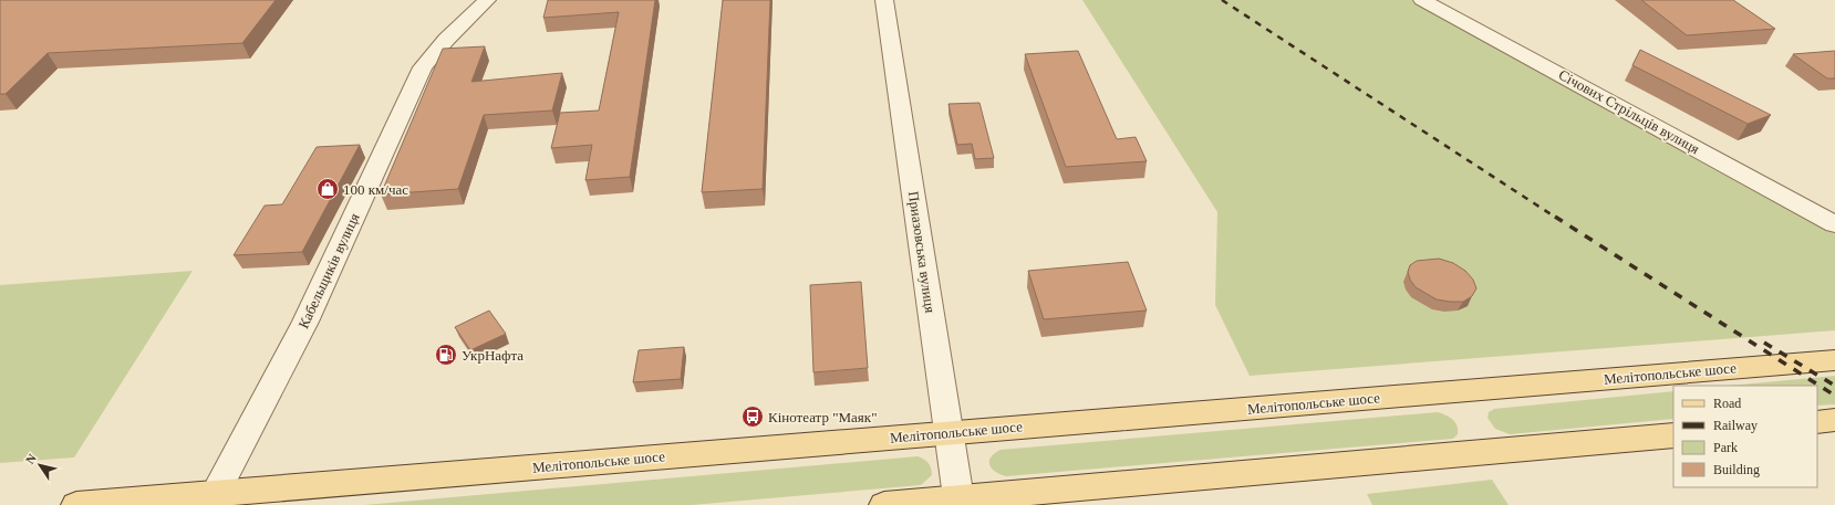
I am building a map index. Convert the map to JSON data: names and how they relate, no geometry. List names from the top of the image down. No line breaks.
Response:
{"streets":{"main road":["Мелітопольське шосе"],"street":["Січових Стрільців вулиця","Приазовська вулиця","Кабельщиків вулиця"]},"crossings":[["Приазовська вулиця","Мелітопольське шосе"],["Кабельщиків вулиця","Мелітопольське шосе"]],"places":{"shop":["100 км/час"],"fuel station":["УкрНафта"],"bus stop":["Кінотеатр \"Маяк\""]},"legend":["Road","Railway","Park","Building"],"north":"top left"}
